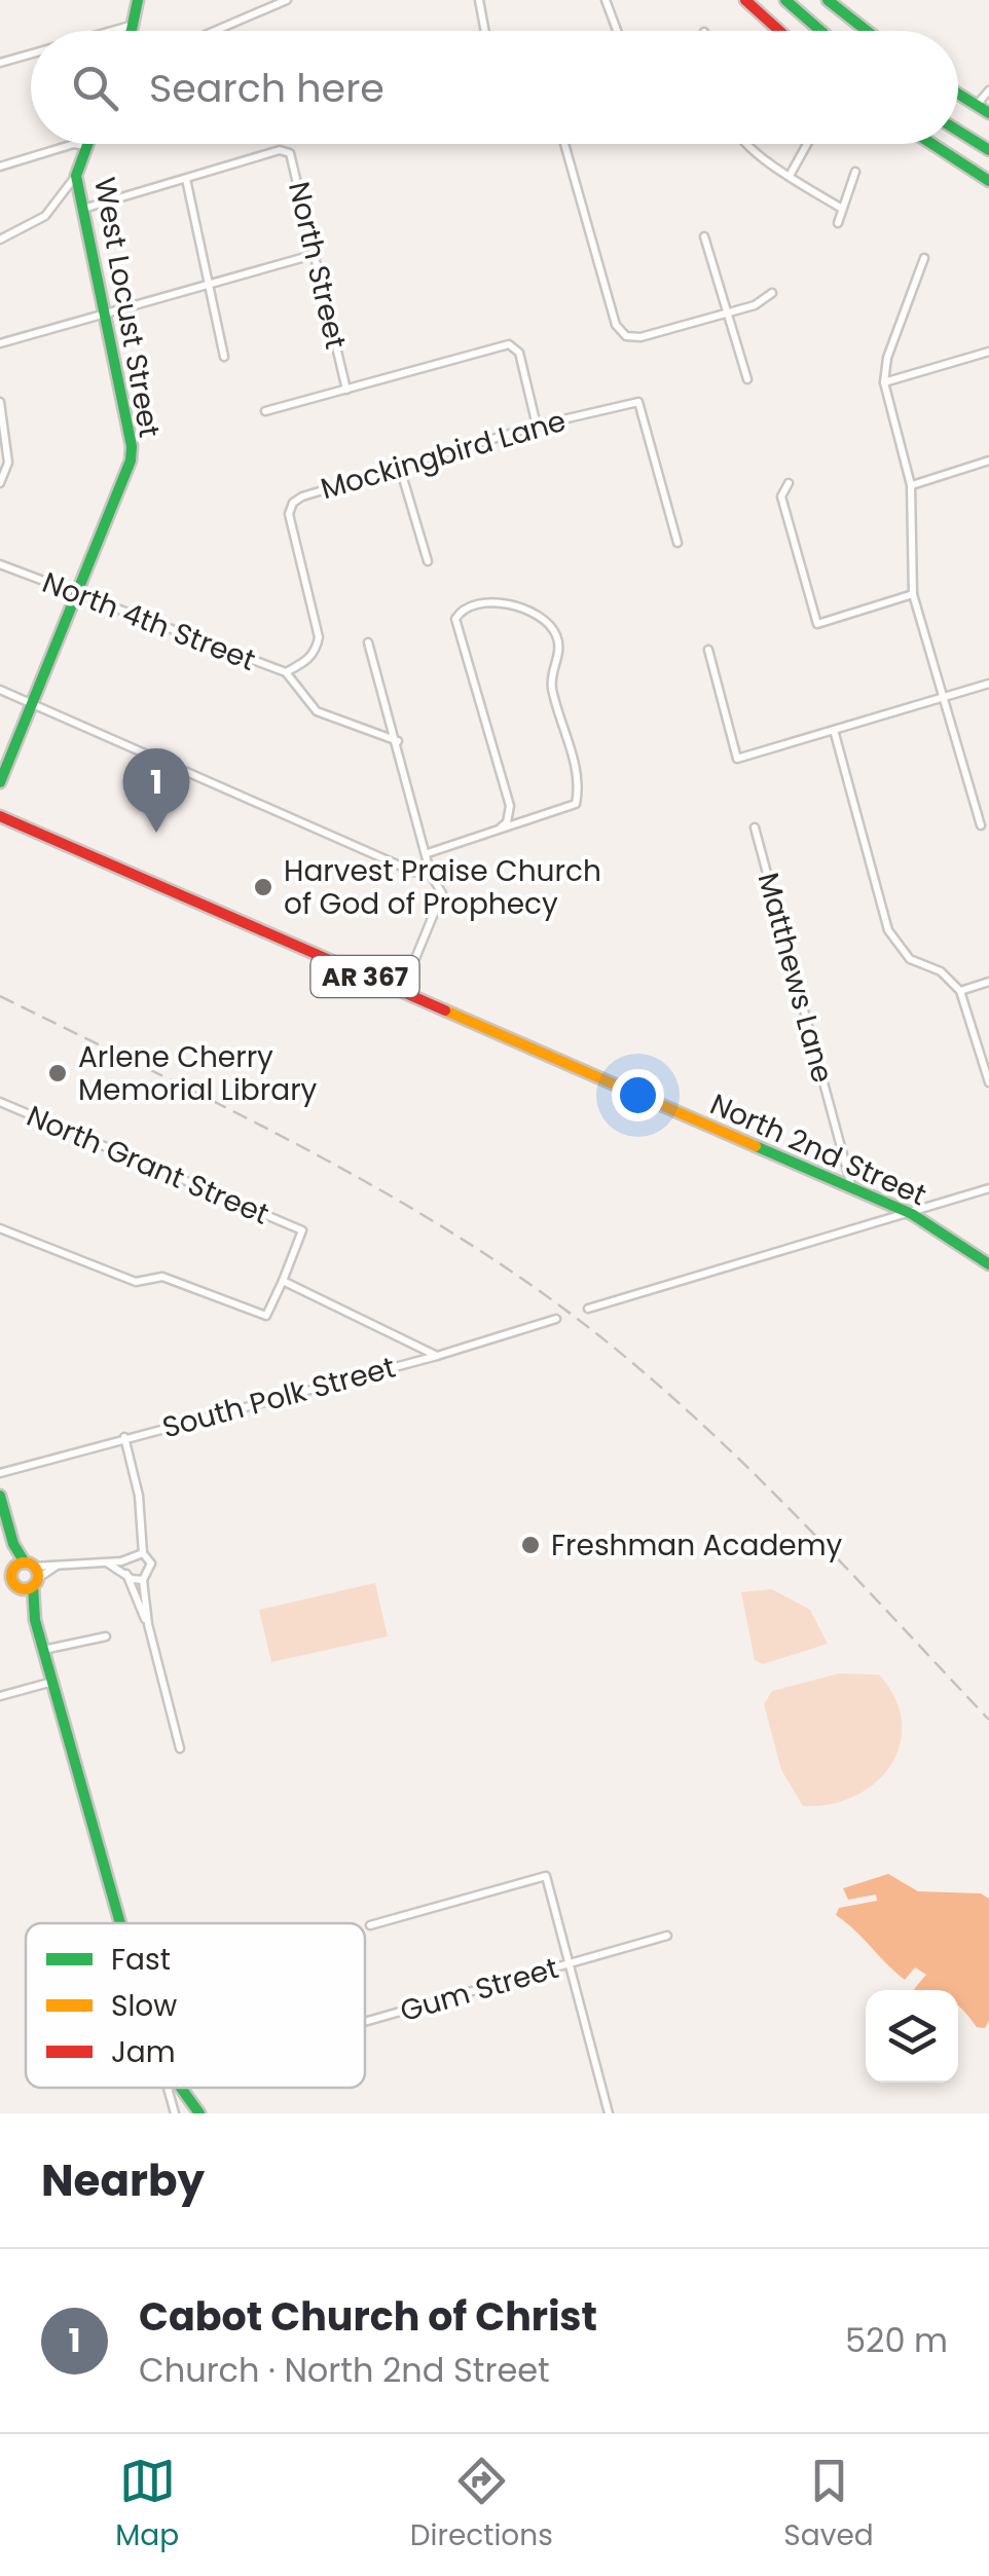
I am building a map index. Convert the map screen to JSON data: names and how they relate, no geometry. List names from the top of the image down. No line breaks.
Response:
{"streets":{"main road":["West Locust Street","AR 367","North 2nd Street"],"street":["North Street","Mockingbird Lane","North 4th Street","Matthews Lane","North Grant Street","South Polk Street","Gum Street"]},"crossings":[["West Locust Street","North 4th Street"],["Mockingbird Lane","North 4th Street"],["Matthews Lane","North 2nd Street"]],"places":["Harvest Praise Church of God of Prophecy","Arlene Cherry Memorial Library","Freshman Academy"],"legend":["Fast","Slow","Jam"],"page":{"search":"Search here","pins":"1","heading":"Nearby","list":[{"mark":"1","name":"Cabot Church of Christ","note":"Church · North 2nd Street","value":"520 m"}],"nav":["Map","Directions","Saved"]}}
